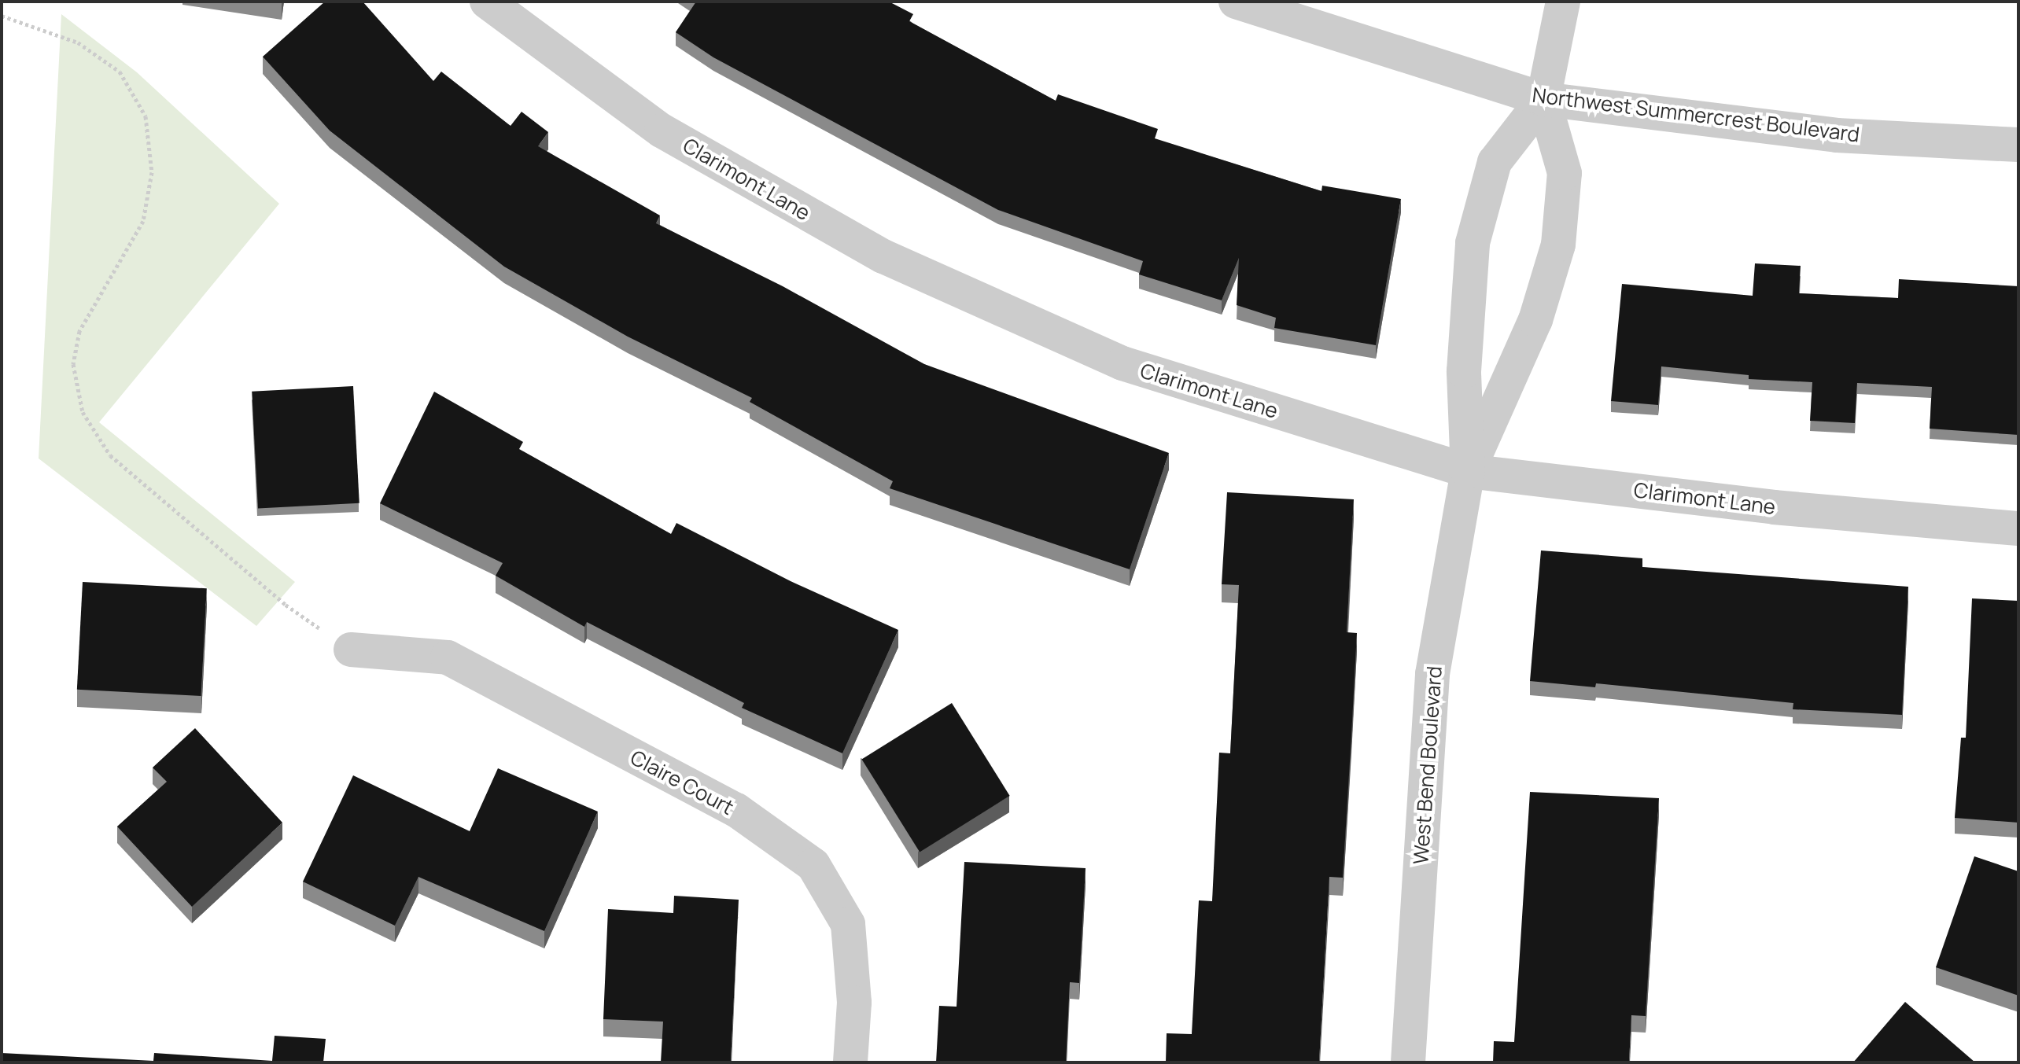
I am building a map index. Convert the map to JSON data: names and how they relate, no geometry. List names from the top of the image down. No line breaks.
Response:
{"streets":{"street":["Northwest Summercrest Boulevard","Clarimont Lane","West Bend Boulevard","Claire Court"]},"crossings":[["Northwest Summercrest Boulevard","West Bend Boulevard"],["Clarimont Lane","West Bend Boulevard"]]}
